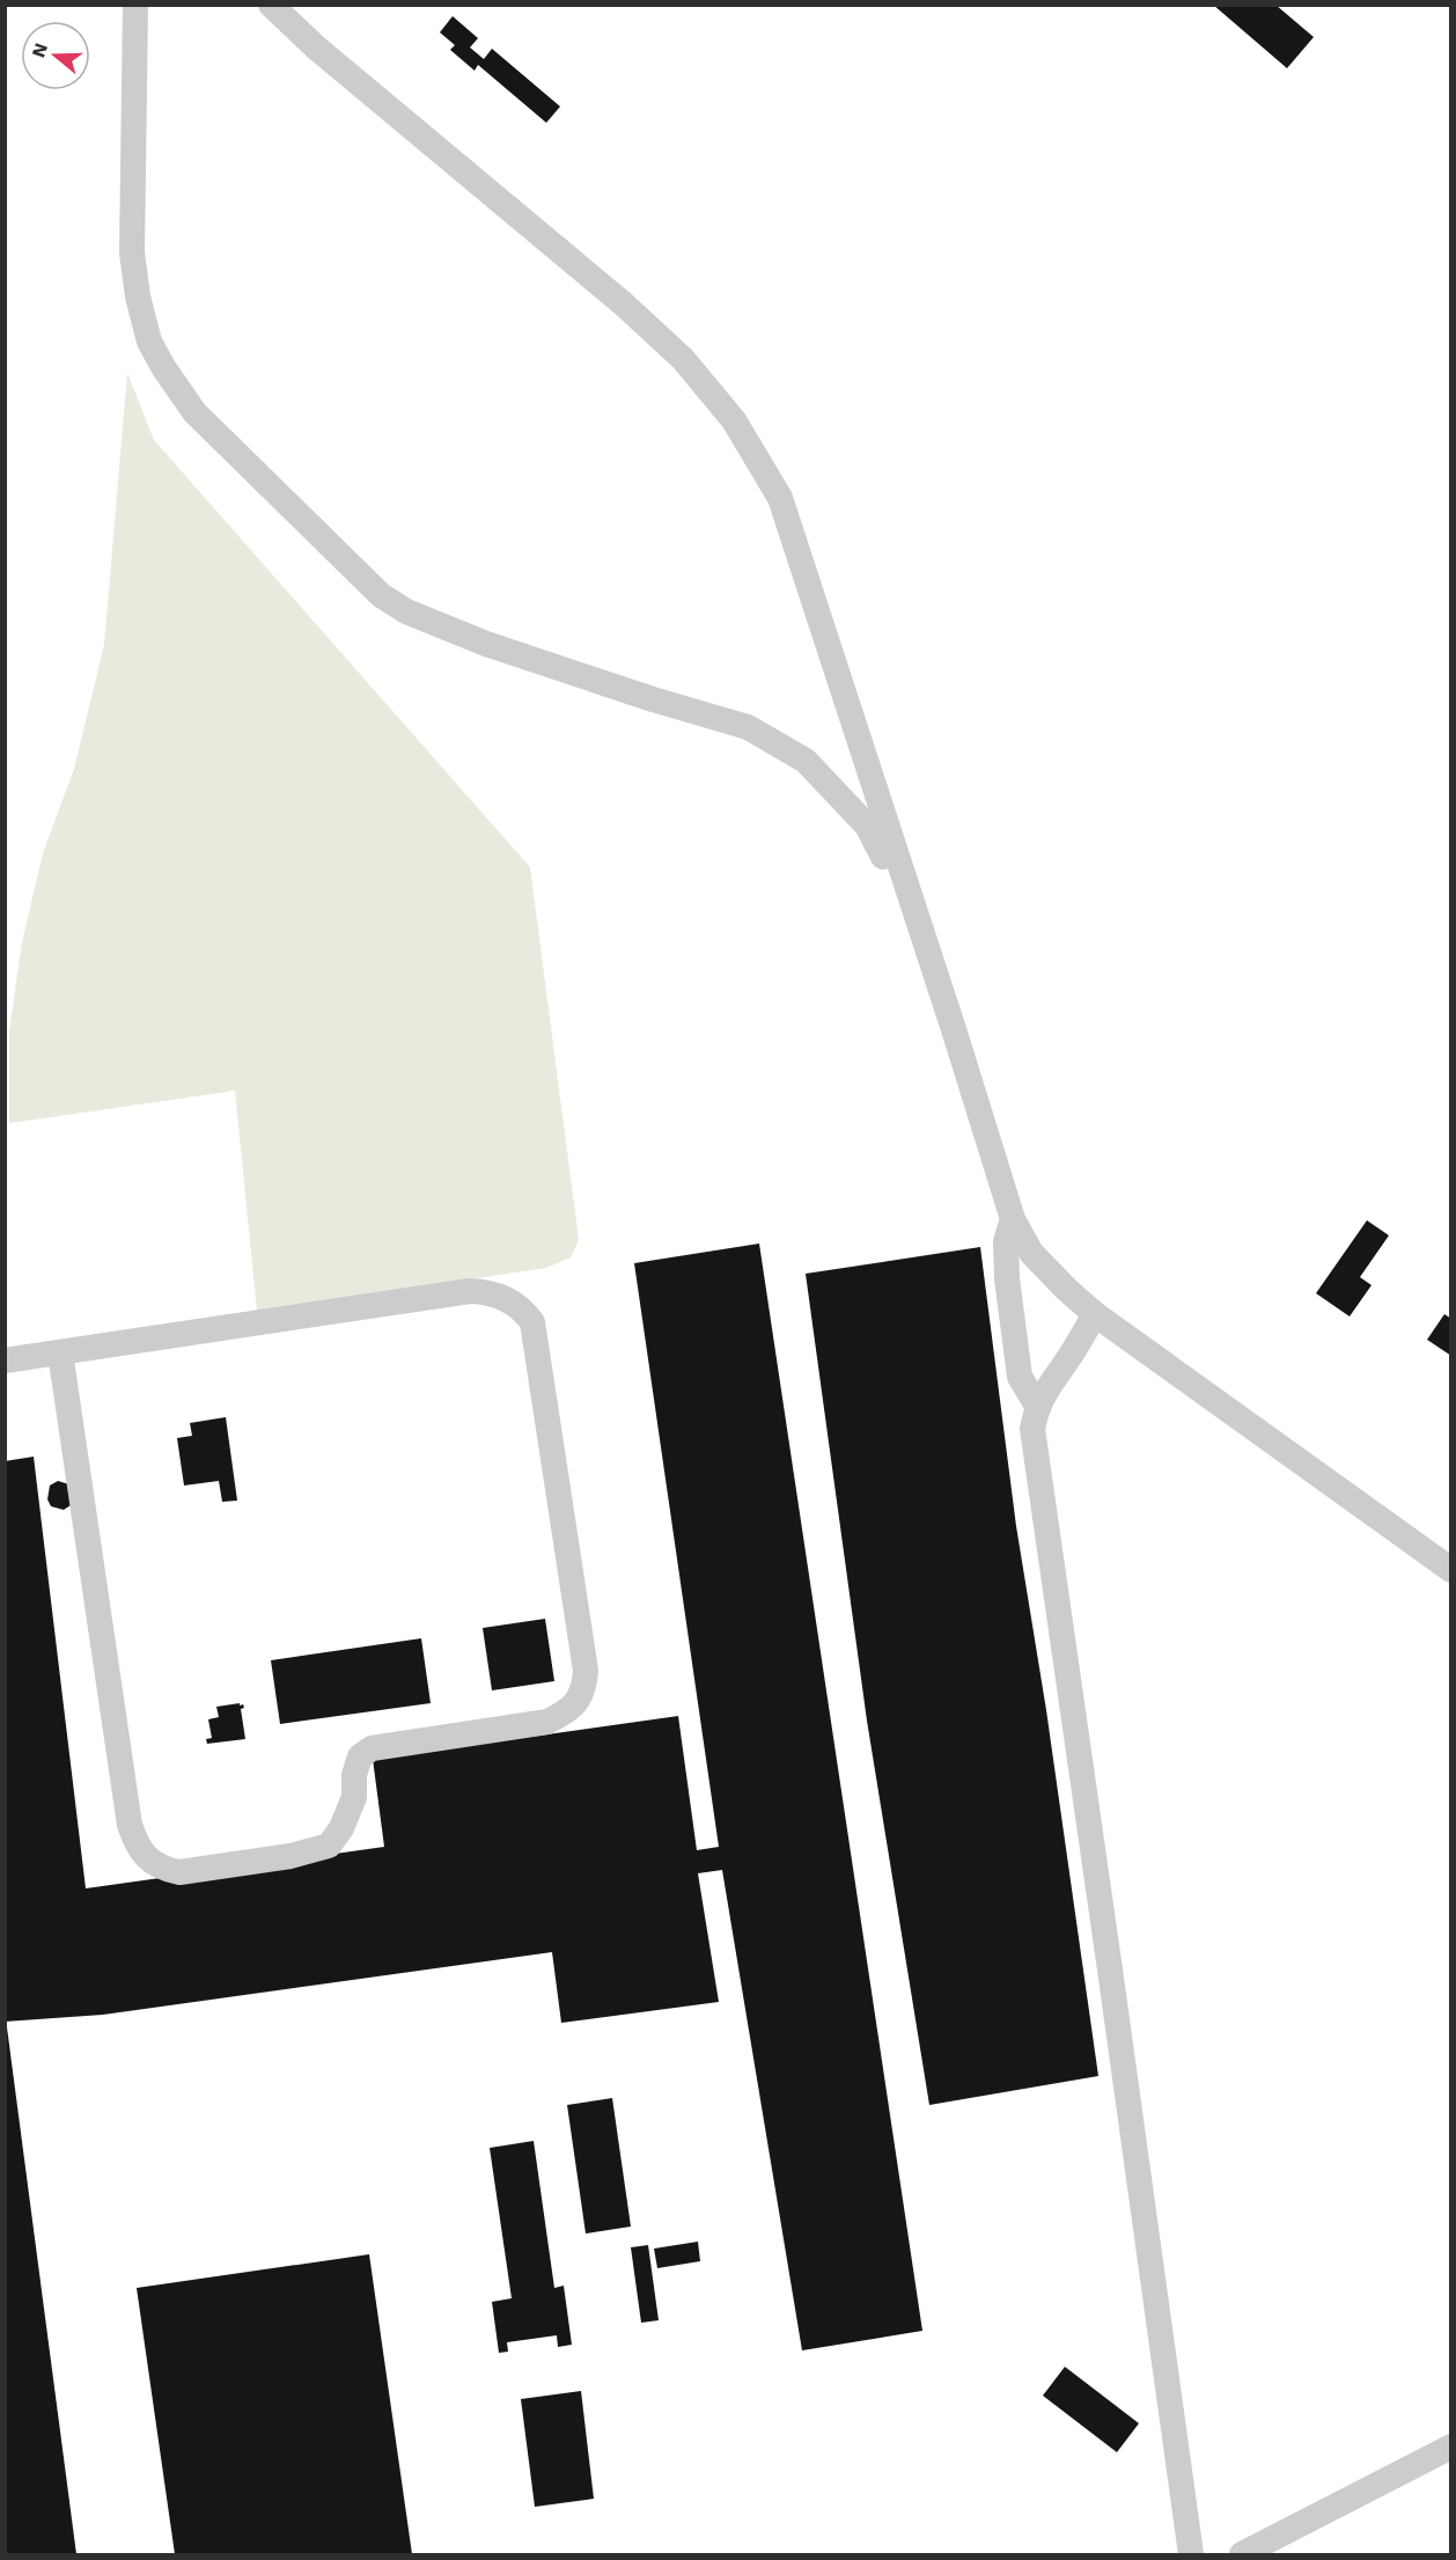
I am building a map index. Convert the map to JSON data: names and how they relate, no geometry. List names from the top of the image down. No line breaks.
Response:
{"north":"left"}
